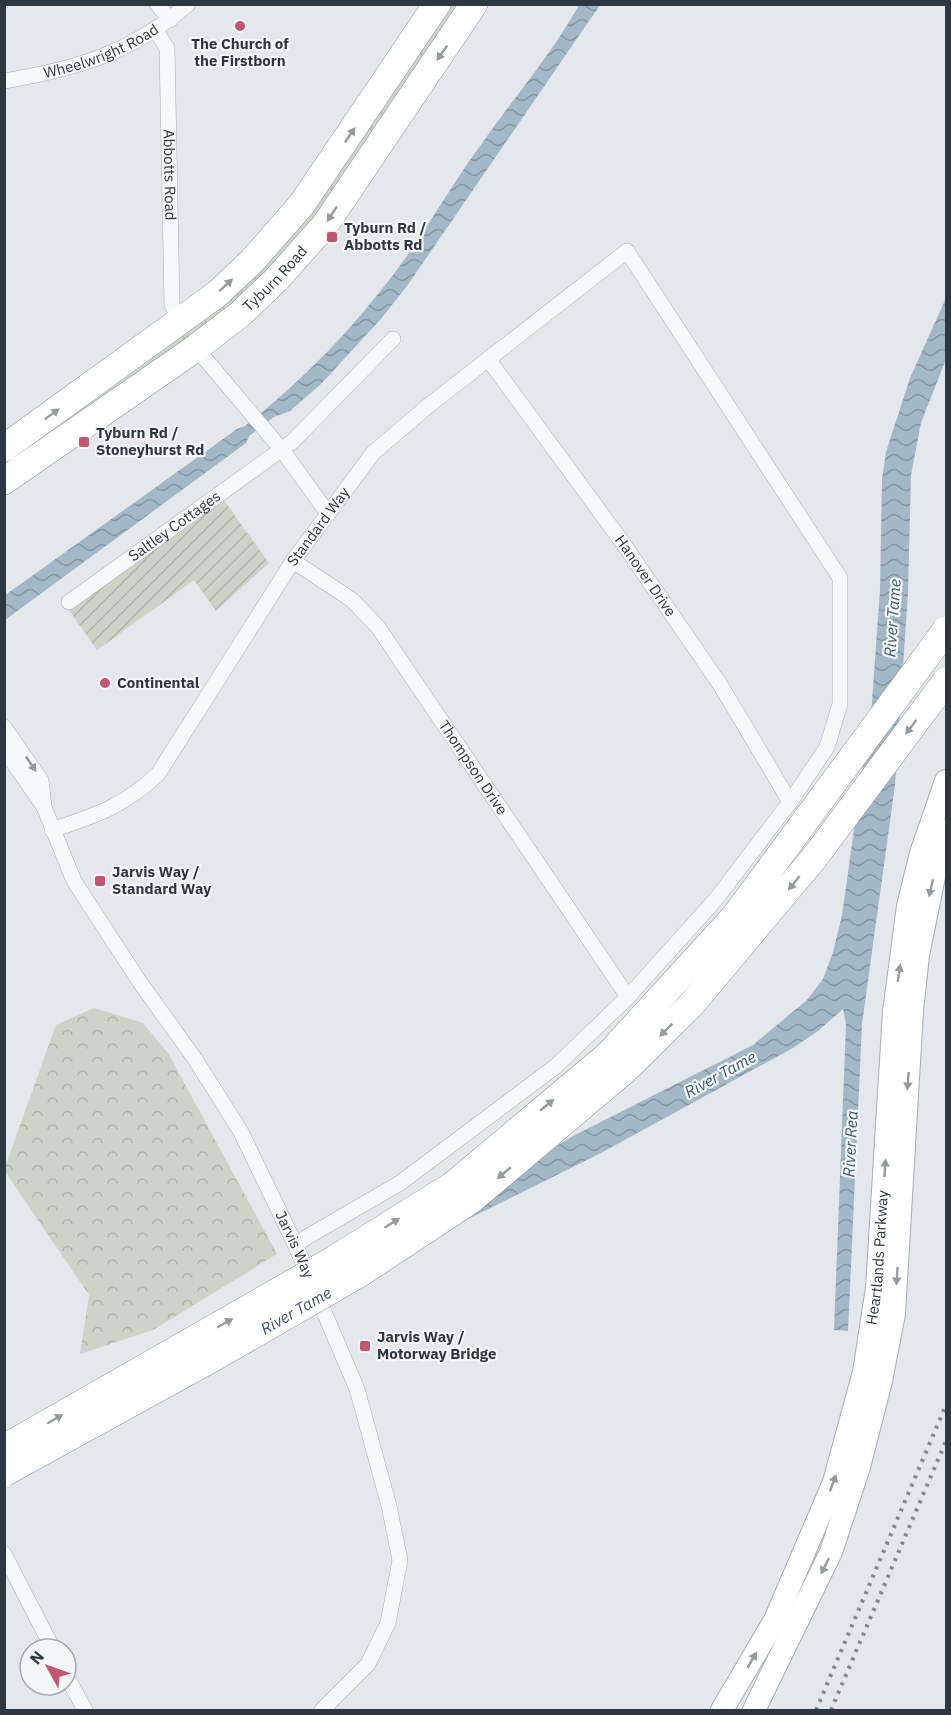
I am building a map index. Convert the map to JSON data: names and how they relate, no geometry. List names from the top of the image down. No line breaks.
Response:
{"streets":{"highway":["Tyburn Road"],"main road":["Heartlands Parkway"],"street":["Wheelwright Road","Abbotts Road","Saltley Cottages","Standard Way","Hanover Drive","Thompson Drive","Jarvis Way"]},"crossings":[["Wheelwright Road","Abbotts Road"],["Abbotts Road","Tyburn Road"],["Standard Way","Hanover Drive"],["Standard Way","Thompson Drive"],["Standard Way","Jarvis Way"]],"water":["River Tame","River Rea"],"places":{"other":["The Church of the Firstborn","Continental"],"transit":["Tyburn Rd / Abbotts Rd","Tyburn Rd / Stoneyhurst Rd","Jarvis Way / Standard Way","Jarvis Way / Motorway Bridge"]},"north":"top left"}
